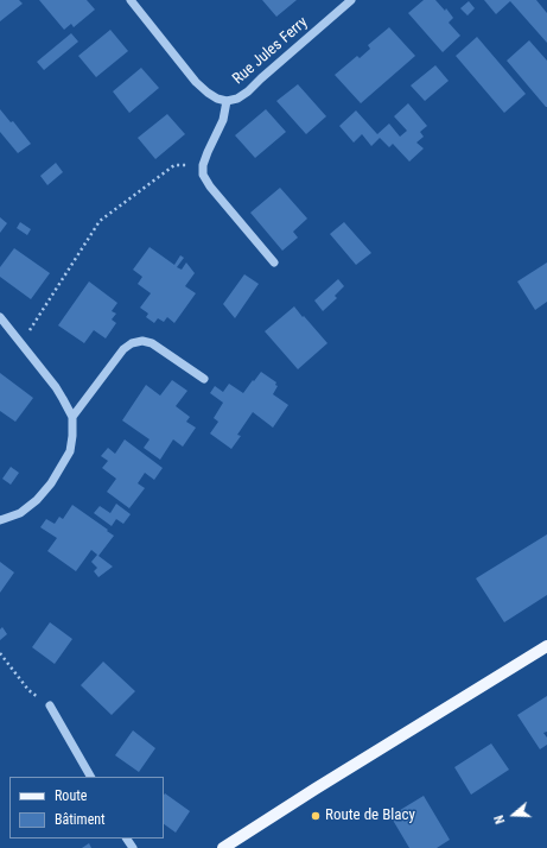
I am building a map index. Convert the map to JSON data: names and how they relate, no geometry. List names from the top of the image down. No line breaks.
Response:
{"streets":{"street":["Rue Jules Ferry"]},"places":["Route de Blacy"],"legend":["Route","Bâtiment"],"north":"left"}
